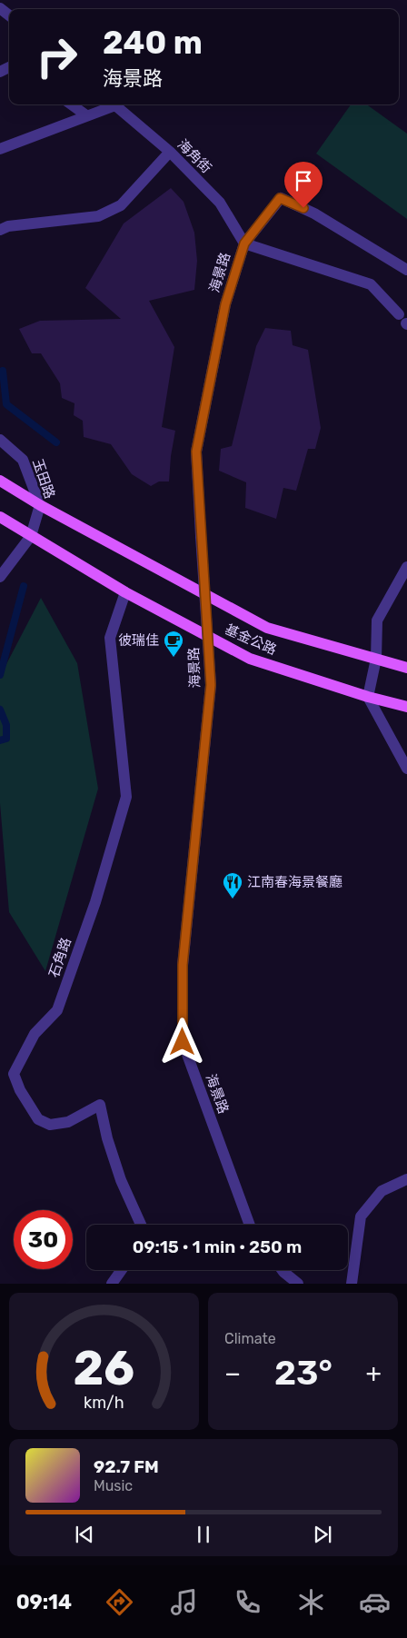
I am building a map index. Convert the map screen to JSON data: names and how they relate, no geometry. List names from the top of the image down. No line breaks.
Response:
{"streets":{"main road":["基金公路"],"street":["海角街","海景路","玉田路","石角路"]},"crossings":[["海角街","海景路"],["玉田路","基金公路"],["基金公路","石角路"]],"places":{"cafe":["彼瑞佳"],"restaurant":["江南春海景餐廳"]},"page":{"turn":["240 m","海景路"],"limit":"30","trip":"09:15 · 1 min · 250 m","tile":"Climate","heat":["−","23°","+"],"song":["92.7 FM","Music"],"tabs":"09:14","gauge":["26","km/h"]}}
